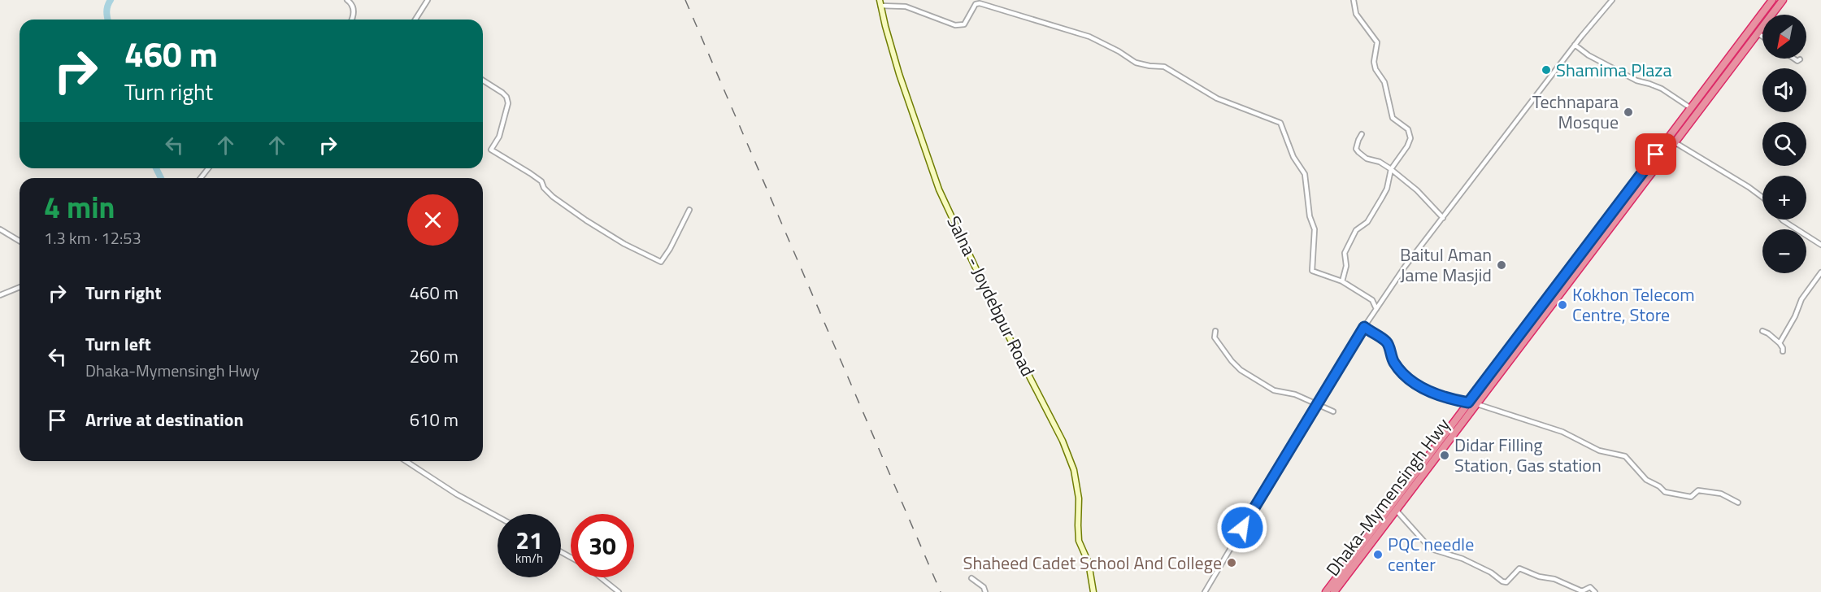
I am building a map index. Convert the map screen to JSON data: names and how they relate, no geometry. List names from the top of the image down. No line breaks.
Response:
{"streets":{"highway":["Dhaka-Mymensingh Hwy"],"main road":["Salna - Joydebpur Road"]},"places":["Shamima Plaza","Technapara Mosque","Baitul Aman Jame Masjid","Kokhon Telecom Centre, Store","Didar Filling Station, Gas station","PQC needle center","Shaheed Cadet School And College"],"north":"bottom left","page":{"map_buttons":["+","−"],"turn":["460 m","Turn right"],"heading":["4 min","1.3 km · 12:53"],"list":[{"name":"Turn right","value":"460 m"},{"name":"Turn left","note":"Dhaka-Mymensingh Hwy","value":"260 m"},{"name":"Arrive at destination","value":"610 m"}],"speed":"21 km/h","limit":"30"}}
